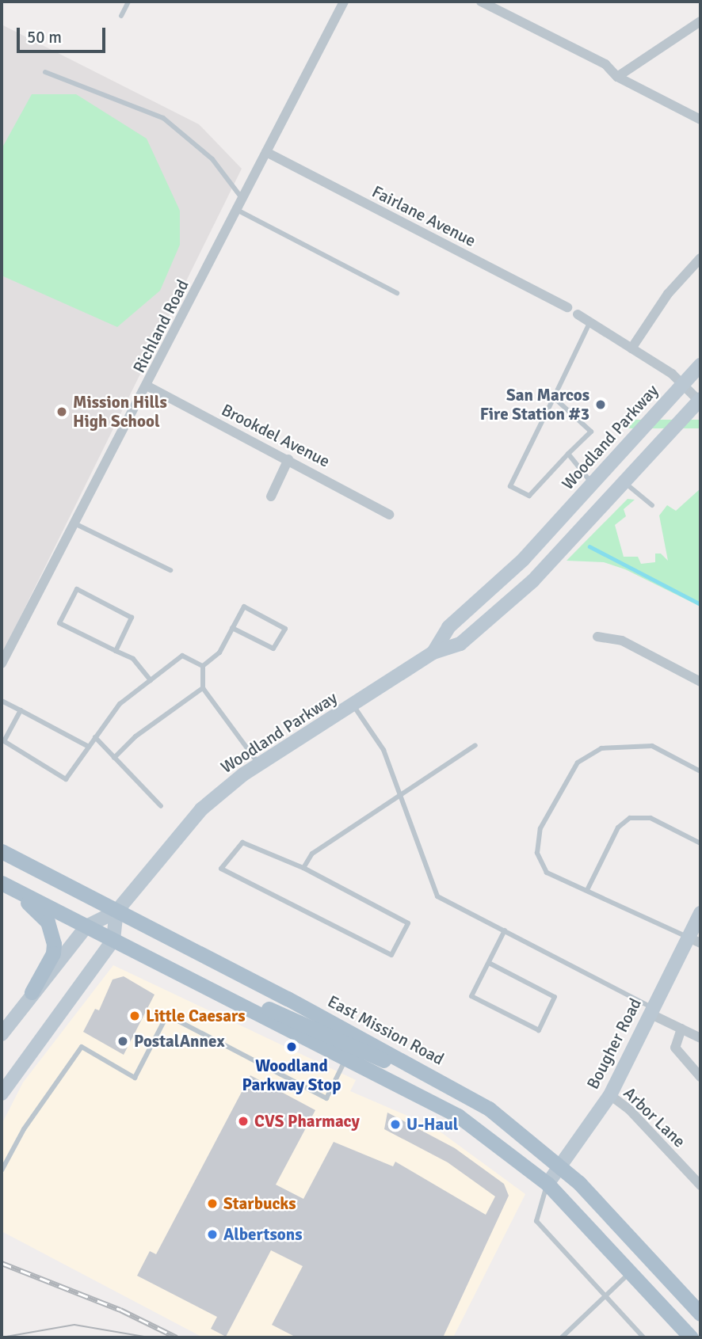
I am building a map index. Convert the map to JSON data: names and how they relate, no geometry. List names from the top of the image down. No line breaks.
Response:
{"streets":{"main road":["Woodland Parkway","East Mission Road","Bougher Road"],"street":["Fairlane Avenue","Richland Road","Brookdel Avenue","Arbor Lane"]},"crossings":[["Fairlane Avenue","Richland Road"],["Richland Road","Brookdel Avenue"],["Woodland Parkway","East Mission Road"],["East Mission Road","Bougher Road"],["Bougher Road","Arbor Lane"]],"places":["San Marcos Fire Station #3","Mission Hills High School","Little Caesars","PostalAnnex","Woodland Parkway Stop","CVS Pharmacy","U-Haul","Starbucks","Albertsons"],"scale_bar":"50 m"}
